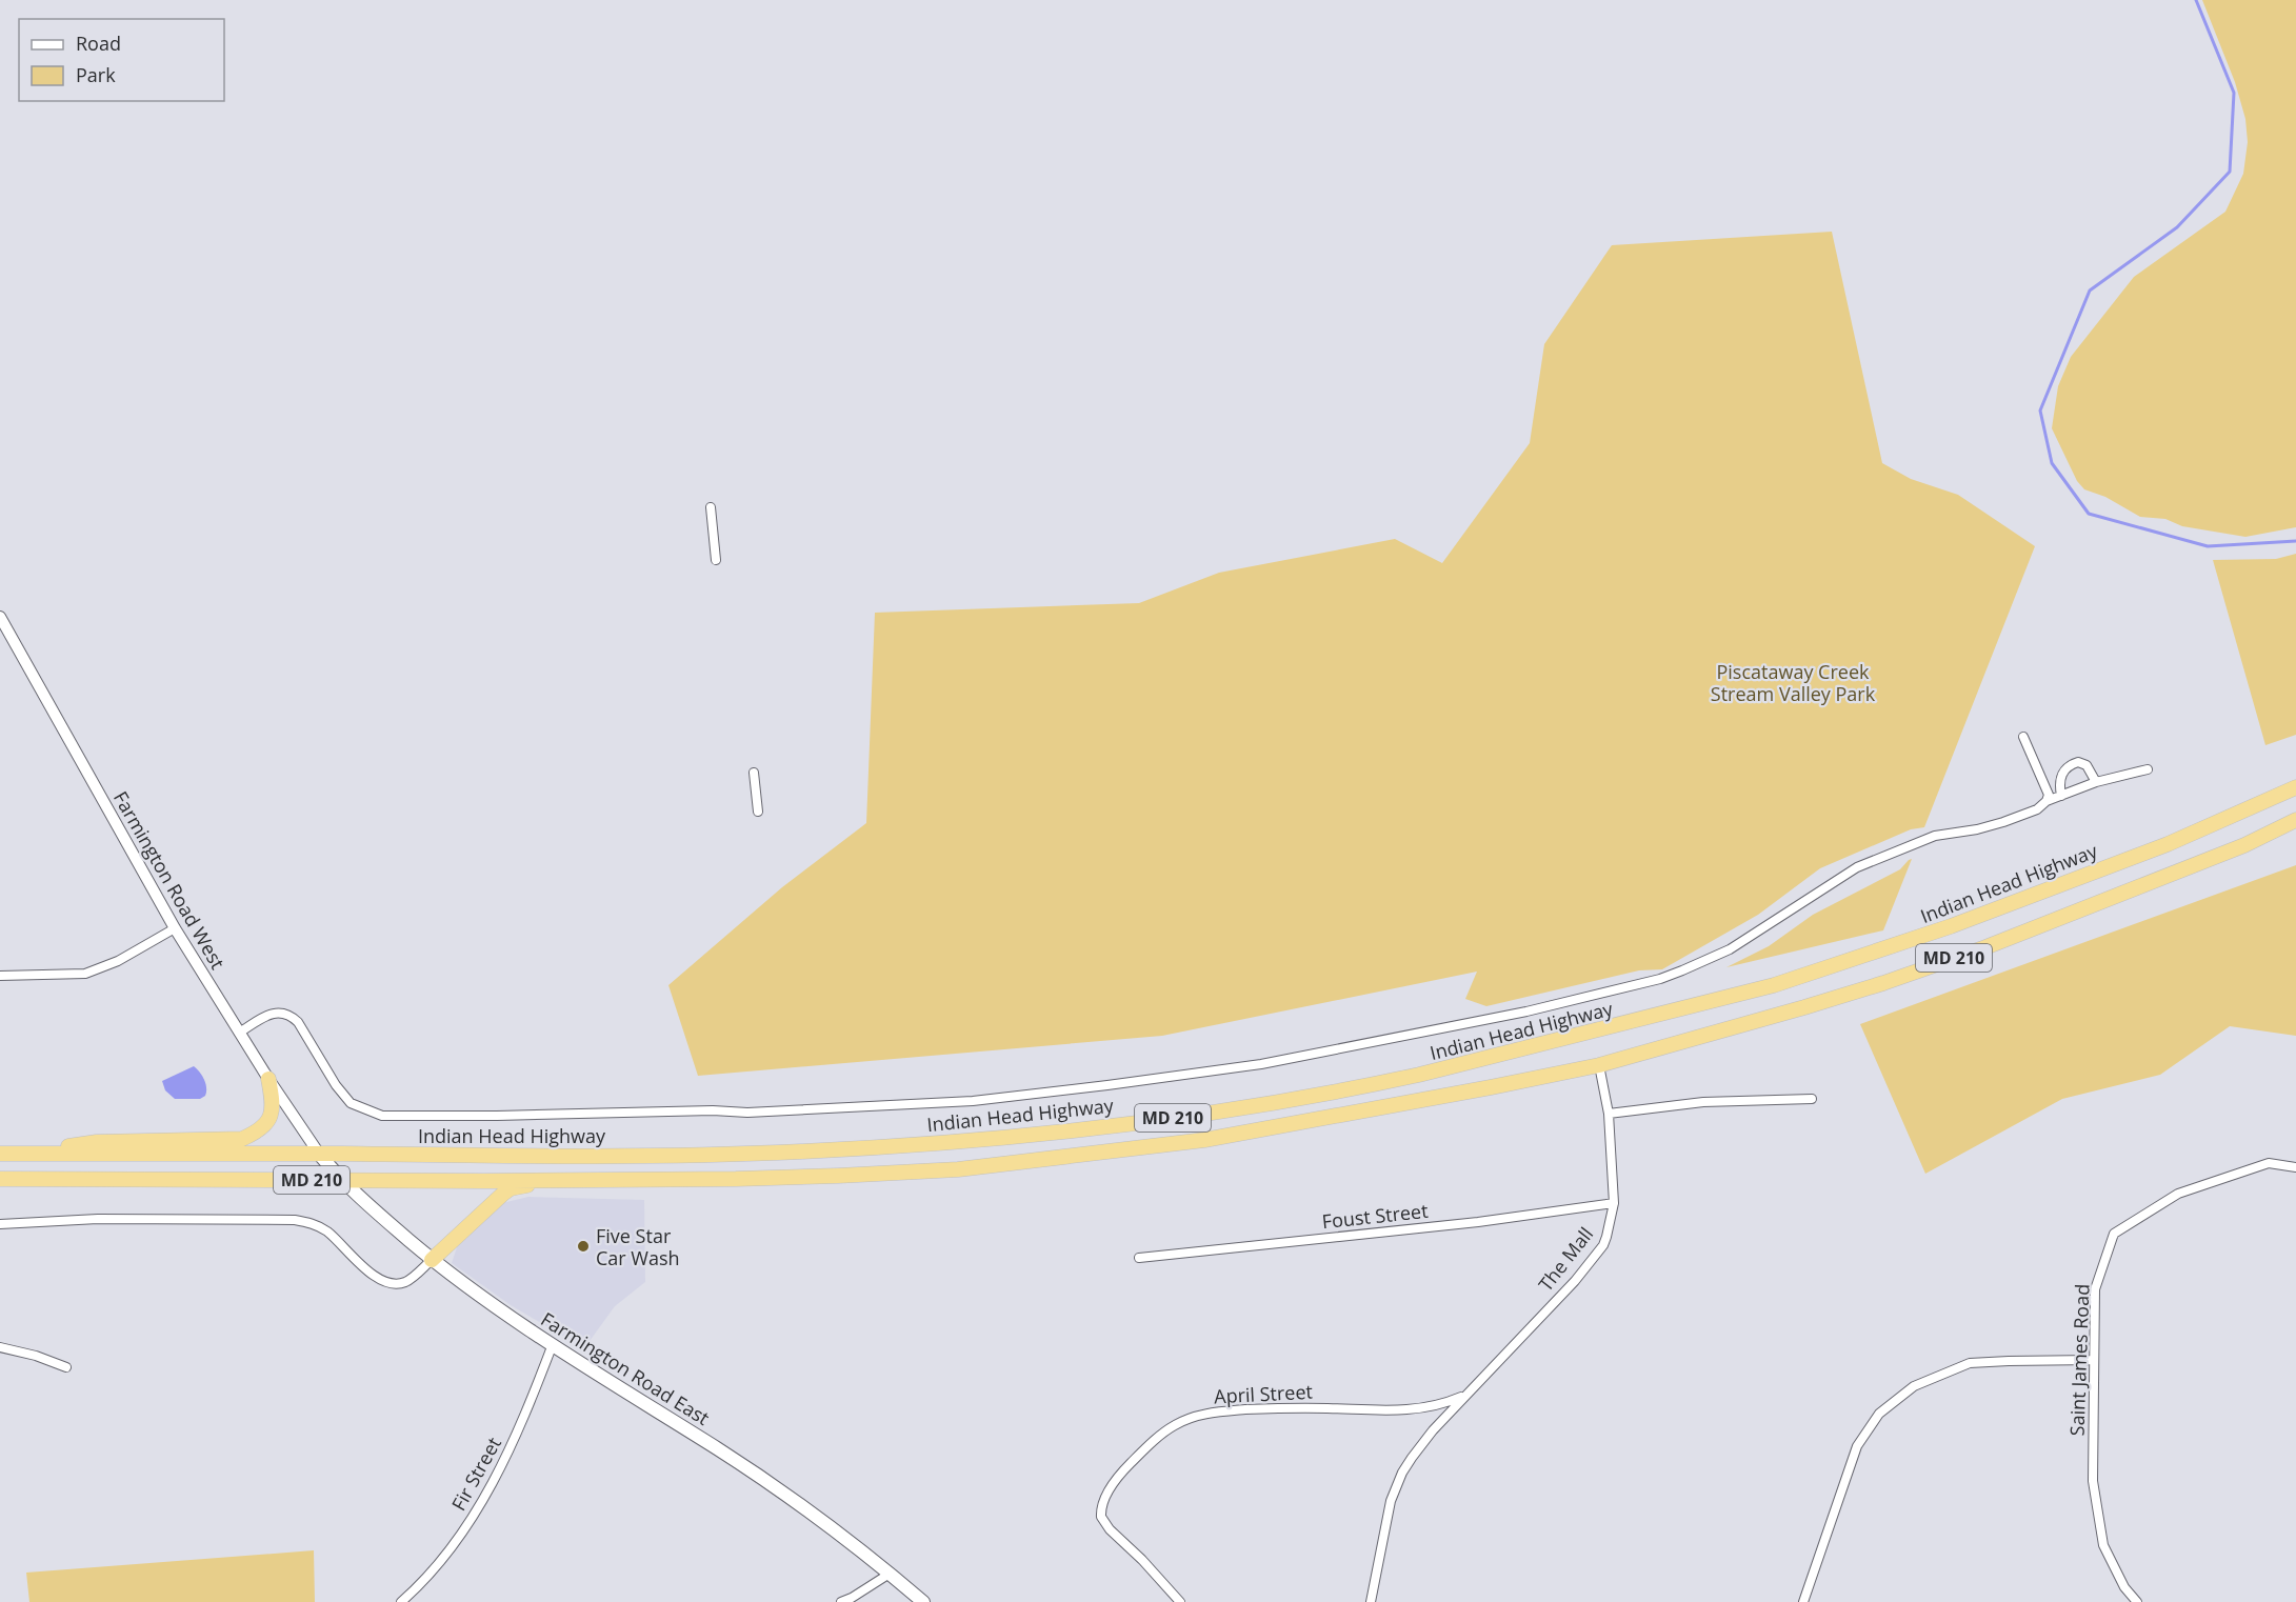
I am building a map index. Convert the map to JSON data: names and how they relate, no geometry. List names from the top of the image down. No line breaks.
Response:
{"streets":{"highway":["Indian Head Highway","MD 210"],"main road":["Farmington Road East"],"street":["Farmington Road West","Foust Street","The Mall","Saint James Road","April Street","Fir Street"]},"crossings":[["Farmington Road West","Indian Head Highway"],["Farmington Road West","Farmington Road East"],["Indian Head Highway","Farmington Road East"],["MD 210","The Mall"],["MD 210","Farmington Road East"],["Foust Street","The Mall"],["The Mall","April Street"],["Farmington Road East","Fir Street"]],"parks":["Piscataway Creek Stream Valley Park"],"places":["Five Star Car Wash"],"legend":["Road","Park"]}
